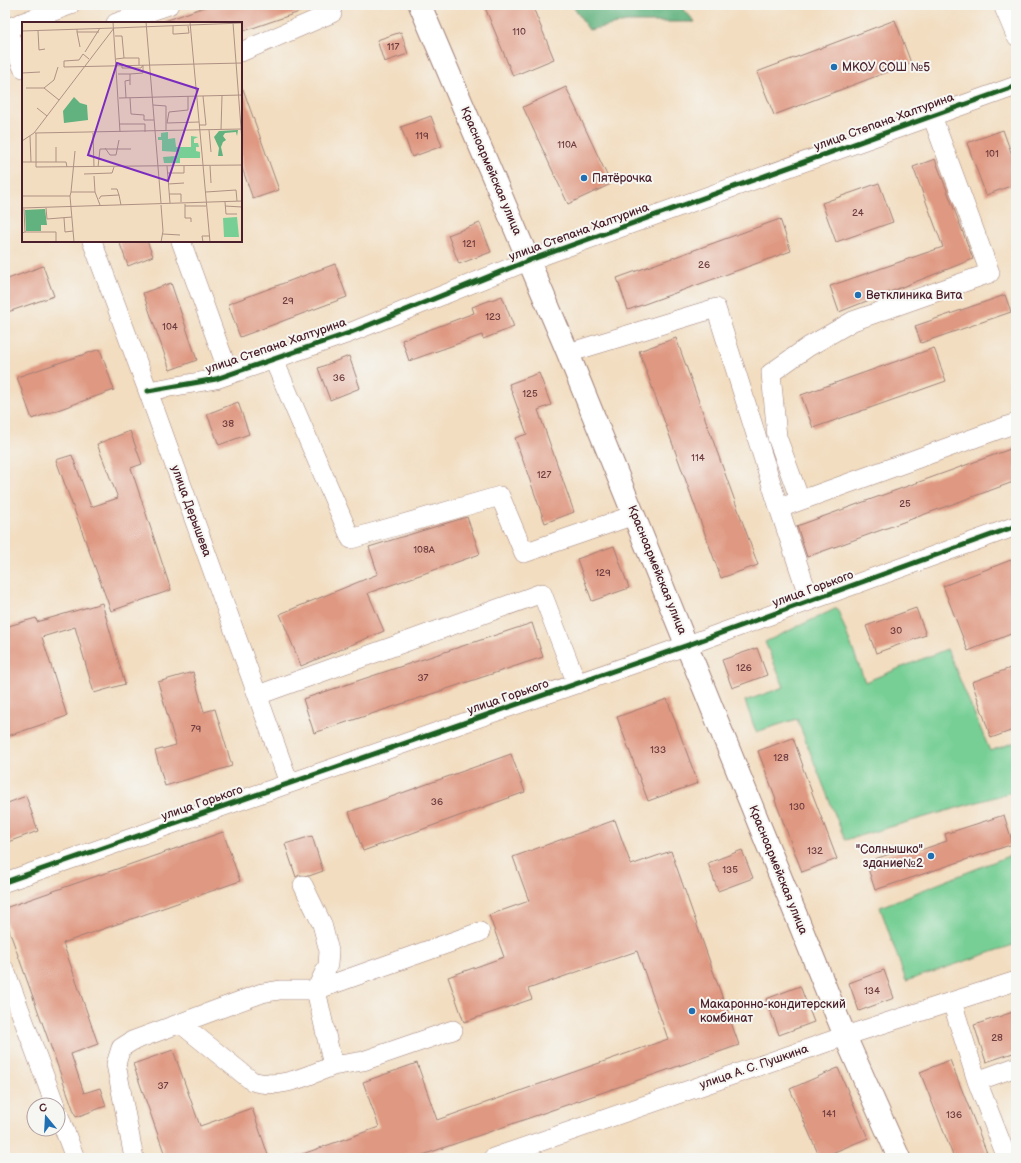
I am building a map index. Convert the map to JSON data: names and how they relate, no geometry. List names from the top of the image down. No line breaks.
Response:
{"streets":{"main road":["Красноармейская улица"],"street":["улица Степана Халтурина","улица Дерышева","улица Горького","улица А. С. Пушкина"]},"crossings":[["улица Степана Халтурина","Красноармейская улица"],["улица Степана Халтурина","улица Дерышева"],["Красноармейская улица","улица Горького"],["Красноармейская улица","улица А. С. Пушкина"],["улица Дерышева","улица Горького"]],"places":["МКОУ СОШ №5","Пятёрочка","Ветклиника Вита","\"Солнышко\" здание№2","Макаронно-кондитерский комбинат"],"house_numbers":["110","117","119","110А","101","24","121","26","29","123","104","36","125","38","114","127","25","108А","129","30","126","37","79","133","128","36","130","132","135","134","28","37","141","136"],"north":"top"}
